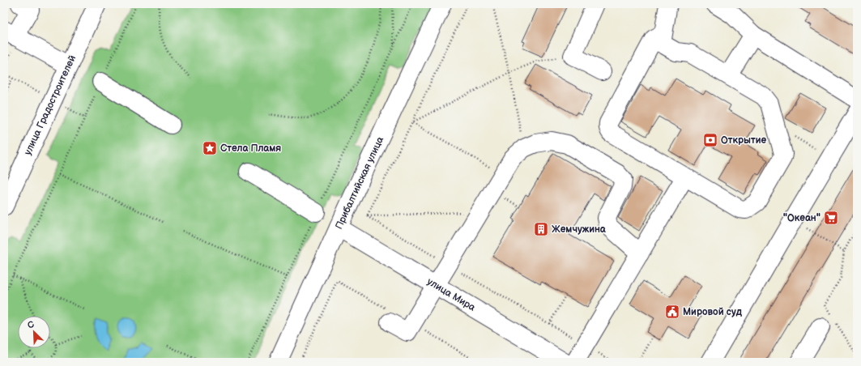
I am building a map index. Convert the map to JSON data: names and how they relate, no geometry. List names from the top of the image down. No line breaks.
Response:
{"streets":{"street":["улица Градостроителей","Прибалтийская улица","улица Мира"]},"crossings":[["Прибалтийская улица","улица Мира"]],"places":{"bank":["Открытие"],"place":["Стела Пламя"],"supermarket":["\"Океан\""],"building":["Жемчужина"],"public building":["Мировой суд"]},"north":"top left"}
